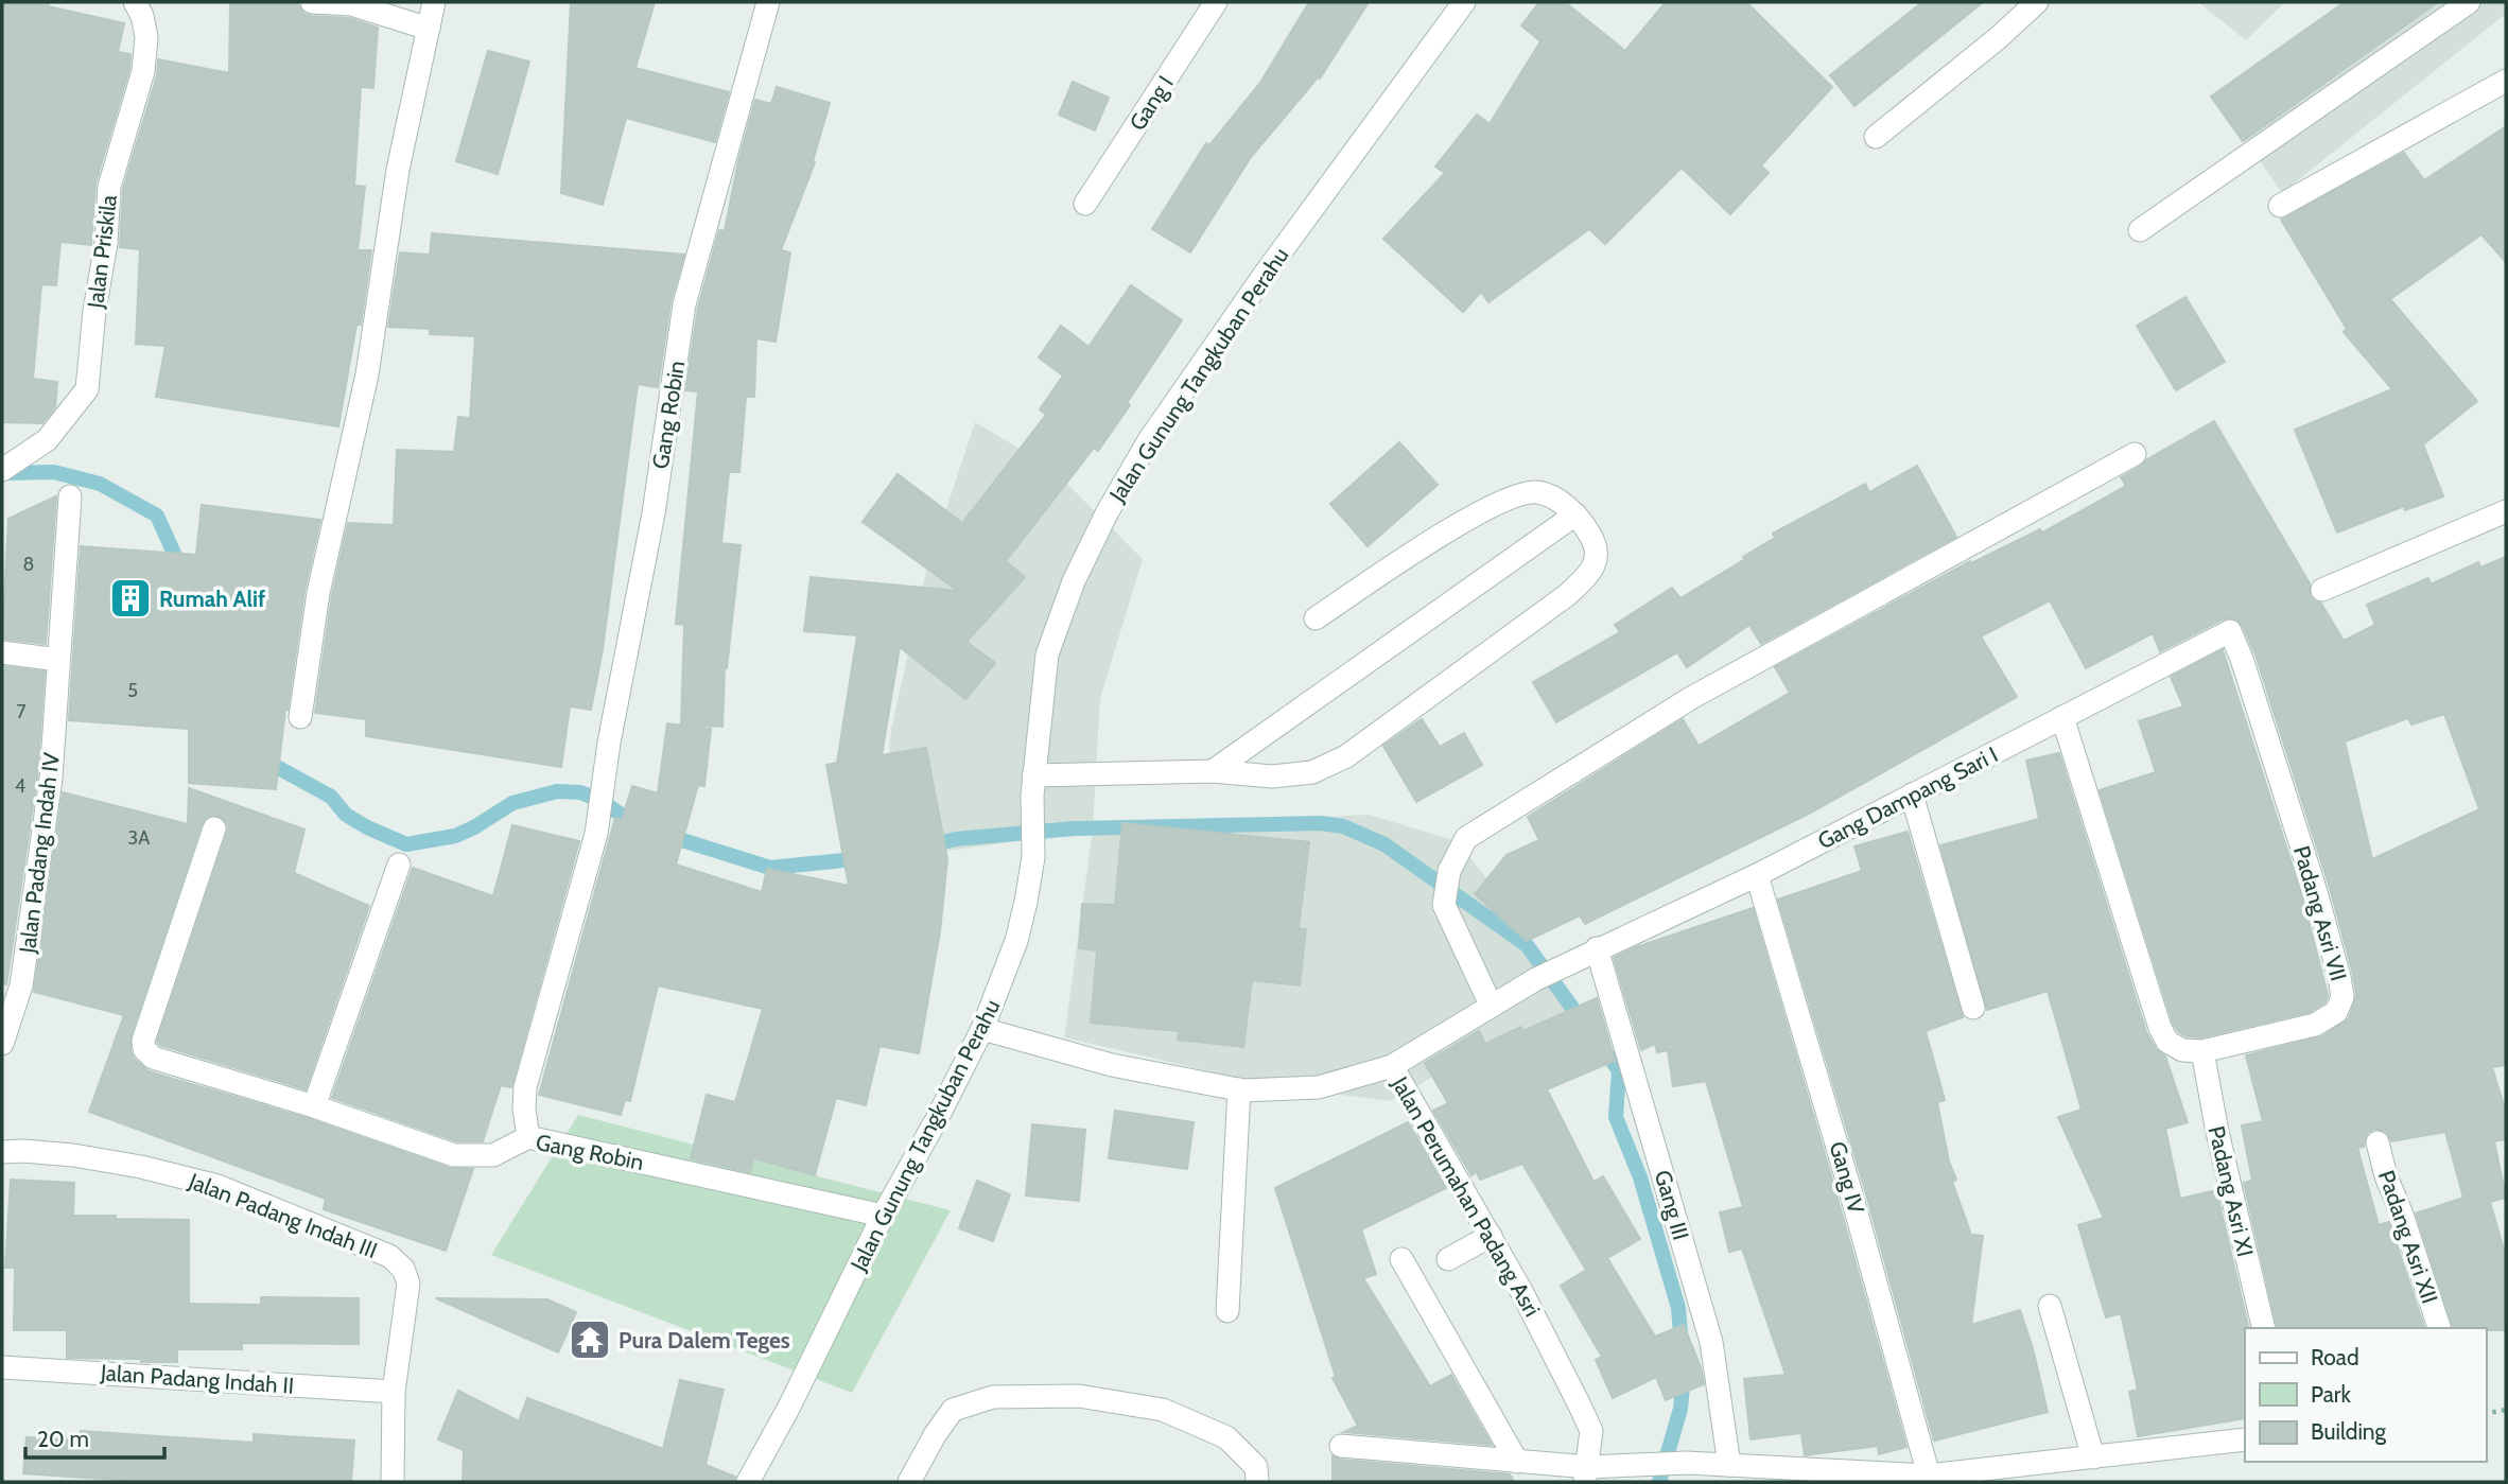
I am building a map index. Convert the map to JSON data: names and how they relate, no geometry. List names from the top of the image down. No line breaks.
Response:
{"streets":{"street":["Gang I","Jalan Priskila","Jalan Gunung Tangkuban Perahu","Gang Robin","Gang Dampang Sari I","Jalan Padang Indah IV","Padang Asri VII","Gang IV","Padang Asri XI","Jalan Perumahan Padang Asri","Gang III","Jalan Padang Indah III","Padang Asri XII","Jalan Padang Indah II"]},"crossings":[["Jalan Gunung Tangkuban Perahu","Gang Robin"],["Jalan Gunung Tangkuban Perahu","Jalan Perumahan Padang Asri"],["Gang Dampang Sari I","Padang Asri VII"],["Gang Dampang Sari I","Gang IV"],["Gang Dampang Sari I","Gang III"],["Padang Asri VII","Padang Asri XI"],["Jalan Padang Indah III","Jalan Padang Indah II"]],"places":{"building":["Rumah Alif"],"temple":["Pura Dalem Teges"]},"house_numbers":["8","5","7","4","3A"],"legend":["Road","Park","Building"],"scale_bar":"20 m"}
